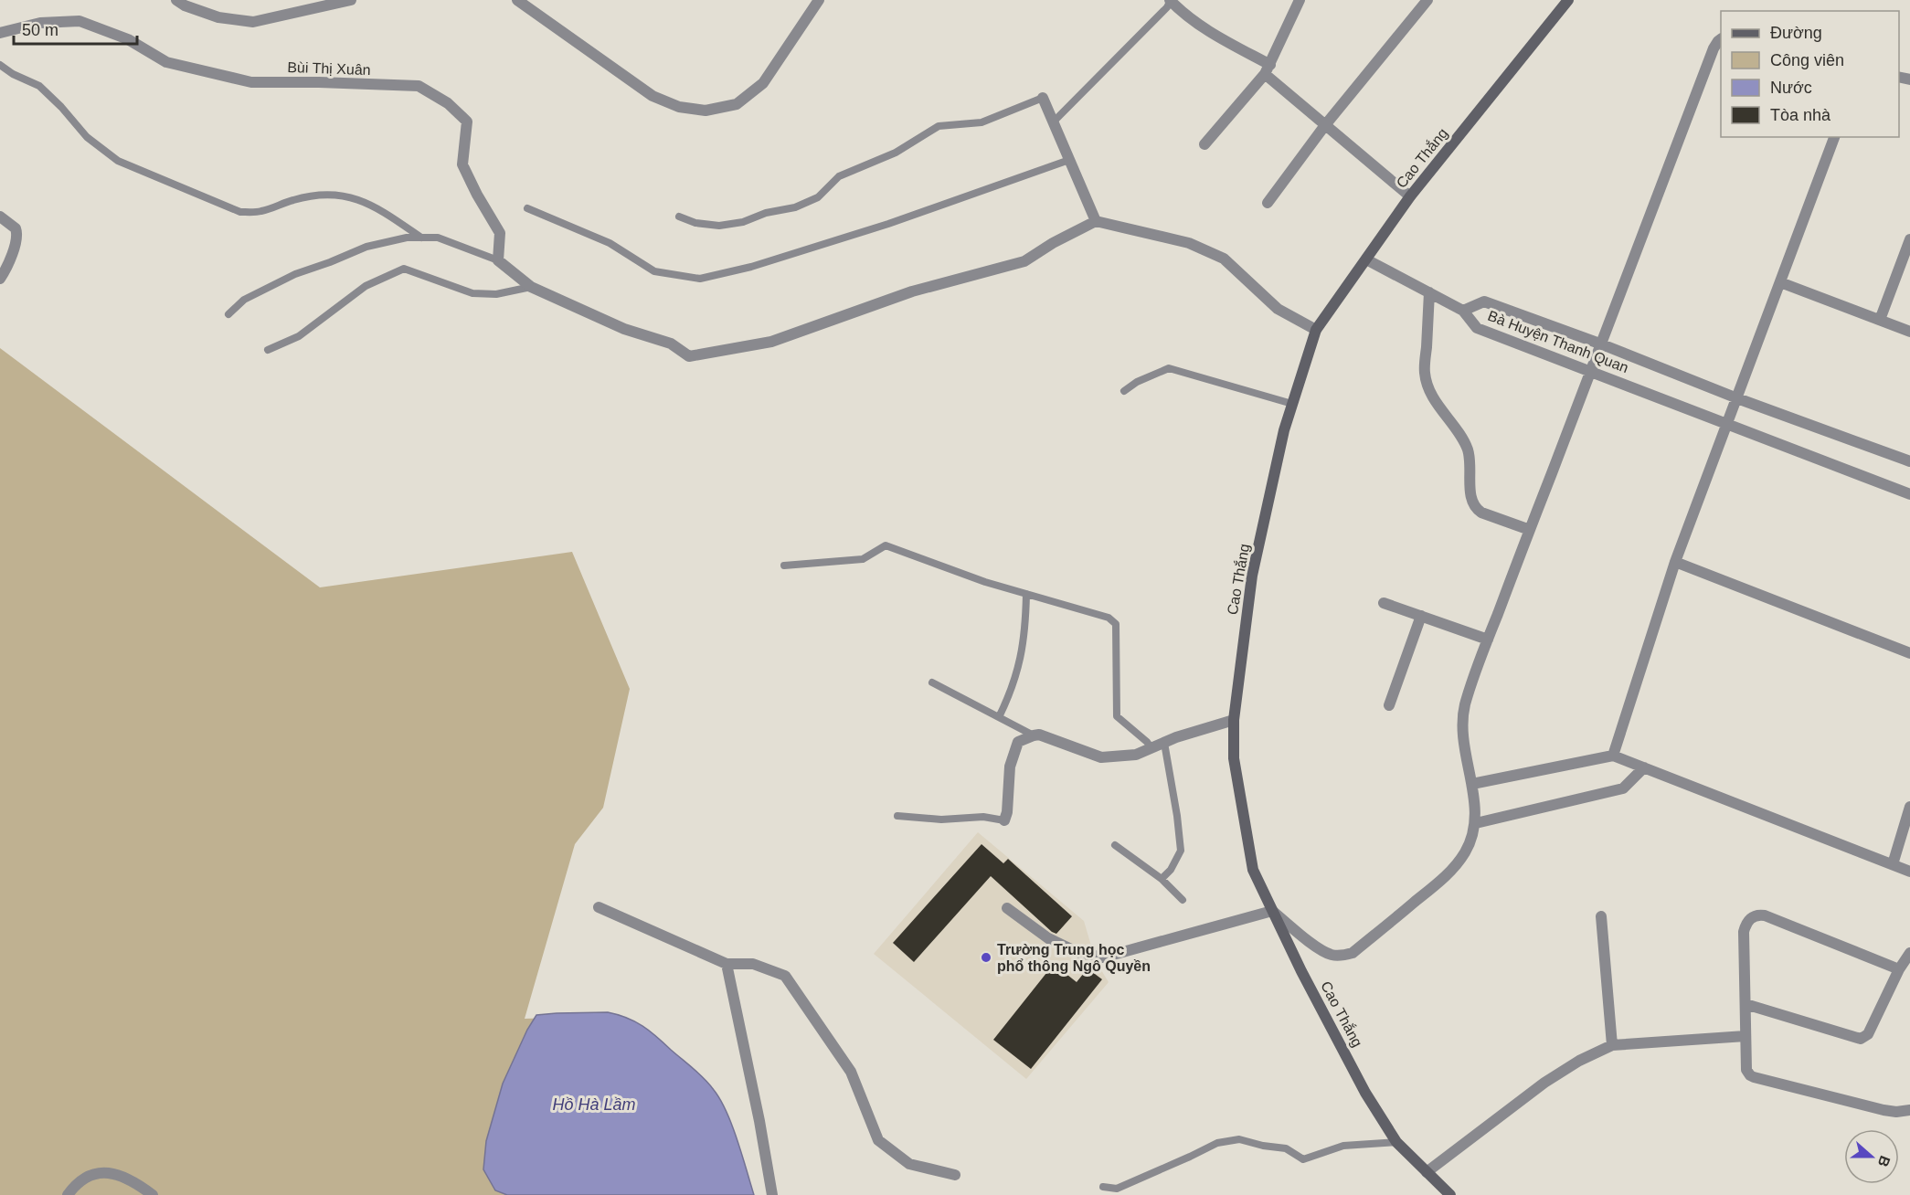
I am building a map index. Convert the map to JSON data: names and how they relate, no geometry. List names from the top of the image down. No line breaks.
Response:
{"streets":{"main road":["Cao Thắng"],"street":["Bùi Thị Xuân","Bà Huyện Thanh Quan"]},"water":["Hồ Hà Lầm"],"places":["Trường Trung học phổ thông Ngô Quyền"],"legend":["Đường","Công viên","Nước","Tòa nhà"],"scale_bar":"50 m","north":"right"}
